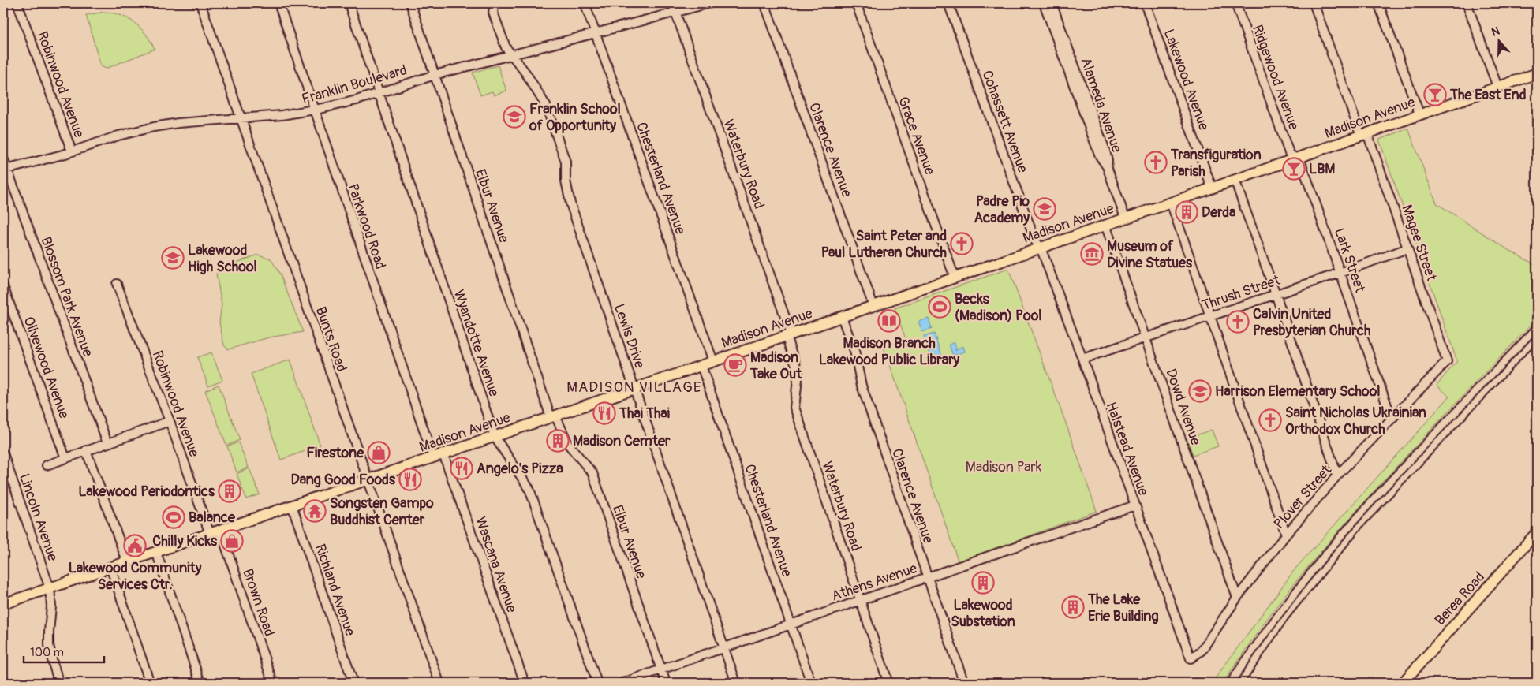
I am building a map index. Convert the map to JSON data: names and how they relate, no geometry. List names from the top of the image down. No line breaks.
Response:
{"streets":{"main road":["Madison Avenue","Berea Road"],"street":["Ridgewood Avenue","Lakewood Avenue","Robinwood Avenue","Franklin Boulevard","Alameda Avenue","Cohassett Avenue","Grace Avenue","Clarence Avenue","Waterbury Road","Chesterland Avenue","Elbur Avenue","Parkwood Road","Magee Street","Lark Street","Thrush Street","Blossom Park Avenue","Lewis Drive","Bunts Road","Wyandotte Avenue","Olivewood Avenue","Dowd Avenue","Halstead Avenue","Plover Street","Lincoln Avenue","Wascana Avenue","Athens Avenue","Richland Avenue","Brown Road"]},"crossings":[["Ridgewood Avenue","Madison Avenue"],["Ridgewood Avenue","Lark Street"],["Lakewood Avenue","Madison Avenue"],["Robinwood Avenue","Franklin Boulevard"],["Robinwood Avenue","Madison Avenue"],["Franklin Boulevard","Waterbury Road"],["Franklin Boulevard","Chesterland Avenue"],["Franklin Boulevard","Elbur Avenue"],["Franklin Boulevard","Parkwood Road"],["Franklin Boulevard","Blossom Park Avenue"],["Franklin Boulevard","Lewis Drive"],["Franklin Boulevard","Bunts Road"],["Franklin Boulevard","Wyandotte Avenue"],["Alameda Avenue","Madison Avenue"],["Madison Avenue","Cohassett Avenue"],["Madison Avenue","Grace Avenue"],["Madison Avenue","Clarence Avenue"],["Madison Avenue","Waterbury Road"],["Madison Avenue","Chesterland Avenue"],["Madison Avenue","Elbur Avenue"],["Madison Avenue","Parkwood Road"],["Madison Avenue","Magee Street"],["Madison Avenue","Lark Street"],["Madison Avenue","Lewis Drive"],["Madison Avenue","Bunts Road"],["Madison Avenue","Wyandotte Avenue"],["Madison Avenue","Dowd Avenue"],["Madison Avenue","Halstead Avenue"],["Madison Avenue","Lincoln Avenue"],["Madison Avenue","Wascana Avenue"],["Madison Avenue","Richland Avenue"],["Madison Avenue","Brown Road"],["Cohassett Avenue","Halstead Avenue"],["Clarence Avenue","Athens Avenue"],["Waterbury Road","Athens Avenue"],["Chesterland Avenue","Athens Avenue"],["Elbur Avenue","Athens Avenue"],["Magee Street","Thrush Street"],["Magee Street","Plover Street"],["Lark Street","Thrush Street"],["Lark Street","Plover Street"],["Thrush Street","Dowd Avenue"],["Thrush Street","Halstead Avenue"],["Lewis Drive","Athens Avenue"],["Dowd Avenue","Plover Street"],["Halstead Avenue","Plover Street"],["Halstead Avenue","Athens Avenue"]],"districts":["MADISON VILLAGE"],"parks":["Madison Park"],"places":{"bar":["The East End","LBM"],"school or university":["Franklin School of Opportunity","Padre Pio Academy","Lakewood High School","Harrison Elementary School"],"church":["Transfiguration Parish","Saint Peter and Paul Lutheran Church","Calvin United Presbyterian Church","Saint Nicholas Ukrainian Orthodox Church"],"building":["Derda","Madison Cemter","Lakewood Periodontics","Lakewood Substation","The Lake Erie Building"],"museum":["Museum of Divine Statues"],"sports":["Becks (Madison) Pool","Balance"],"library":["Madison Branch Lakewood Public Library"],"cafe":["Madison Take Out"],"restaurant":["Thai Thai","Angelo's Pizza","Dang Good Foods"],"shop":["Firestone","Chilly Kicks"],"temple":["Songsten Gampo Buddhist Center"],"public building":["Lakewood Community Services Ctr."]},"scale_bar":"100 m","north":"top"}
